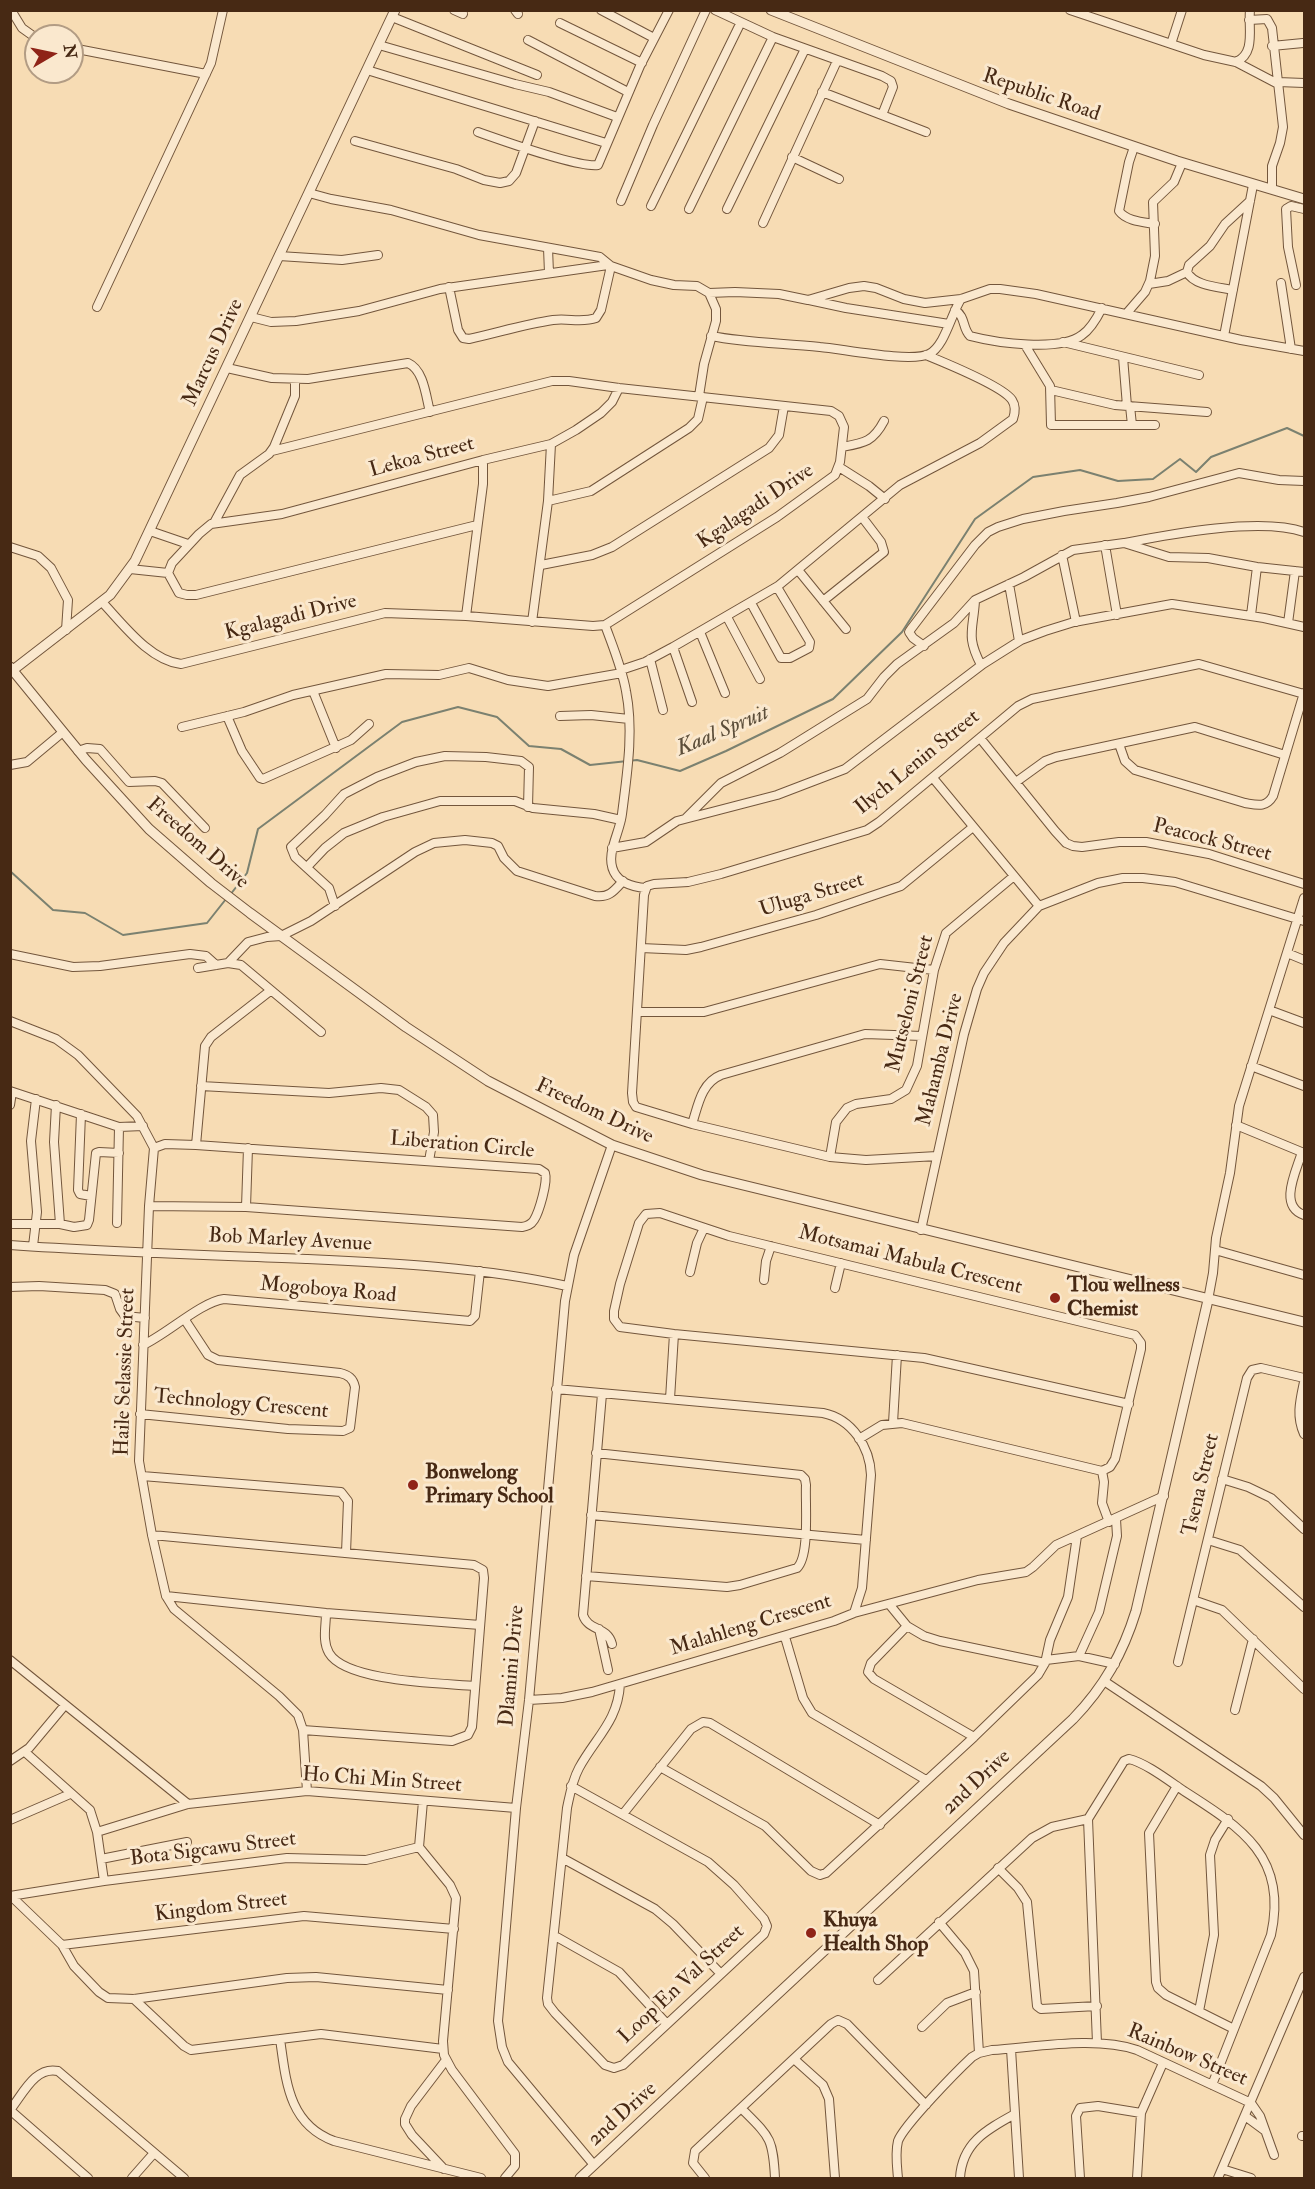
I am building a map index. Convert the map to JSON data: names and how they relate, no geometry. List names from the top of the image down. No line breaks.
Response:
{"streets":{"street":["Republic Road","Marcus Drive","Lekoa Street","Kgalagadi Drive","Ilych Lenin Street","Peacock Street","Freedom Drive","Uluga Street","Mutseloni Street","Mahamba Drive","Liberation Circle","Bob Marley Avenue","Motsamai Mabula Crescent","Mogoboya Road","Haile Selassie Street","Technology Crescent","Tsena Street","Malahleng Crescent","Dlamini Drive","Ho Chi Min Street","2nd Drive","Bota Sigcawu Street","Kingdom Street","Loop En Val Street","Rainbow Street"]},"crossings":[["Marcus Drive","Kgalagadi Drive"],["Marcus Drive","Freedom Drive"],["Lekoa Street","Kgalagadi Drive"],["Ilych Lenin Street","Peacock Street"],["Freedom Drive","Mahamba Drive"],["Freedom Drive","Dlamini Drive"],["Freedom Drive","2nd Drive"],["Liberation Circle","Haile Selassie Street"],["Bob Marley Avenue","Mogoboya Road"],["Bob Marley Avenue","Haile Selassie Street"],["Bob Marley Avenue","Dlamini Drive"],["Mogoboya Road","Haile Selassie Street"],["Mogoboya Road","Technology Crescent"],["Haile Selassie Street","Technology Crescent"],["Haile Selassie Street","Ho Chi Min Street"],["Malahleng Crescent","Dlamini Drive"],["Malahleng Crescent","Loop En Val Street"],["Dlamini Drive","Ho Chi Min Street"],["Dlamini Drive","2nd Drive"]],"water":["Kaal Spruit"],"places":["Tlou wellness Chemist","Bonwelong Primary School","Khuya Health Shop"],"north":"right"}
